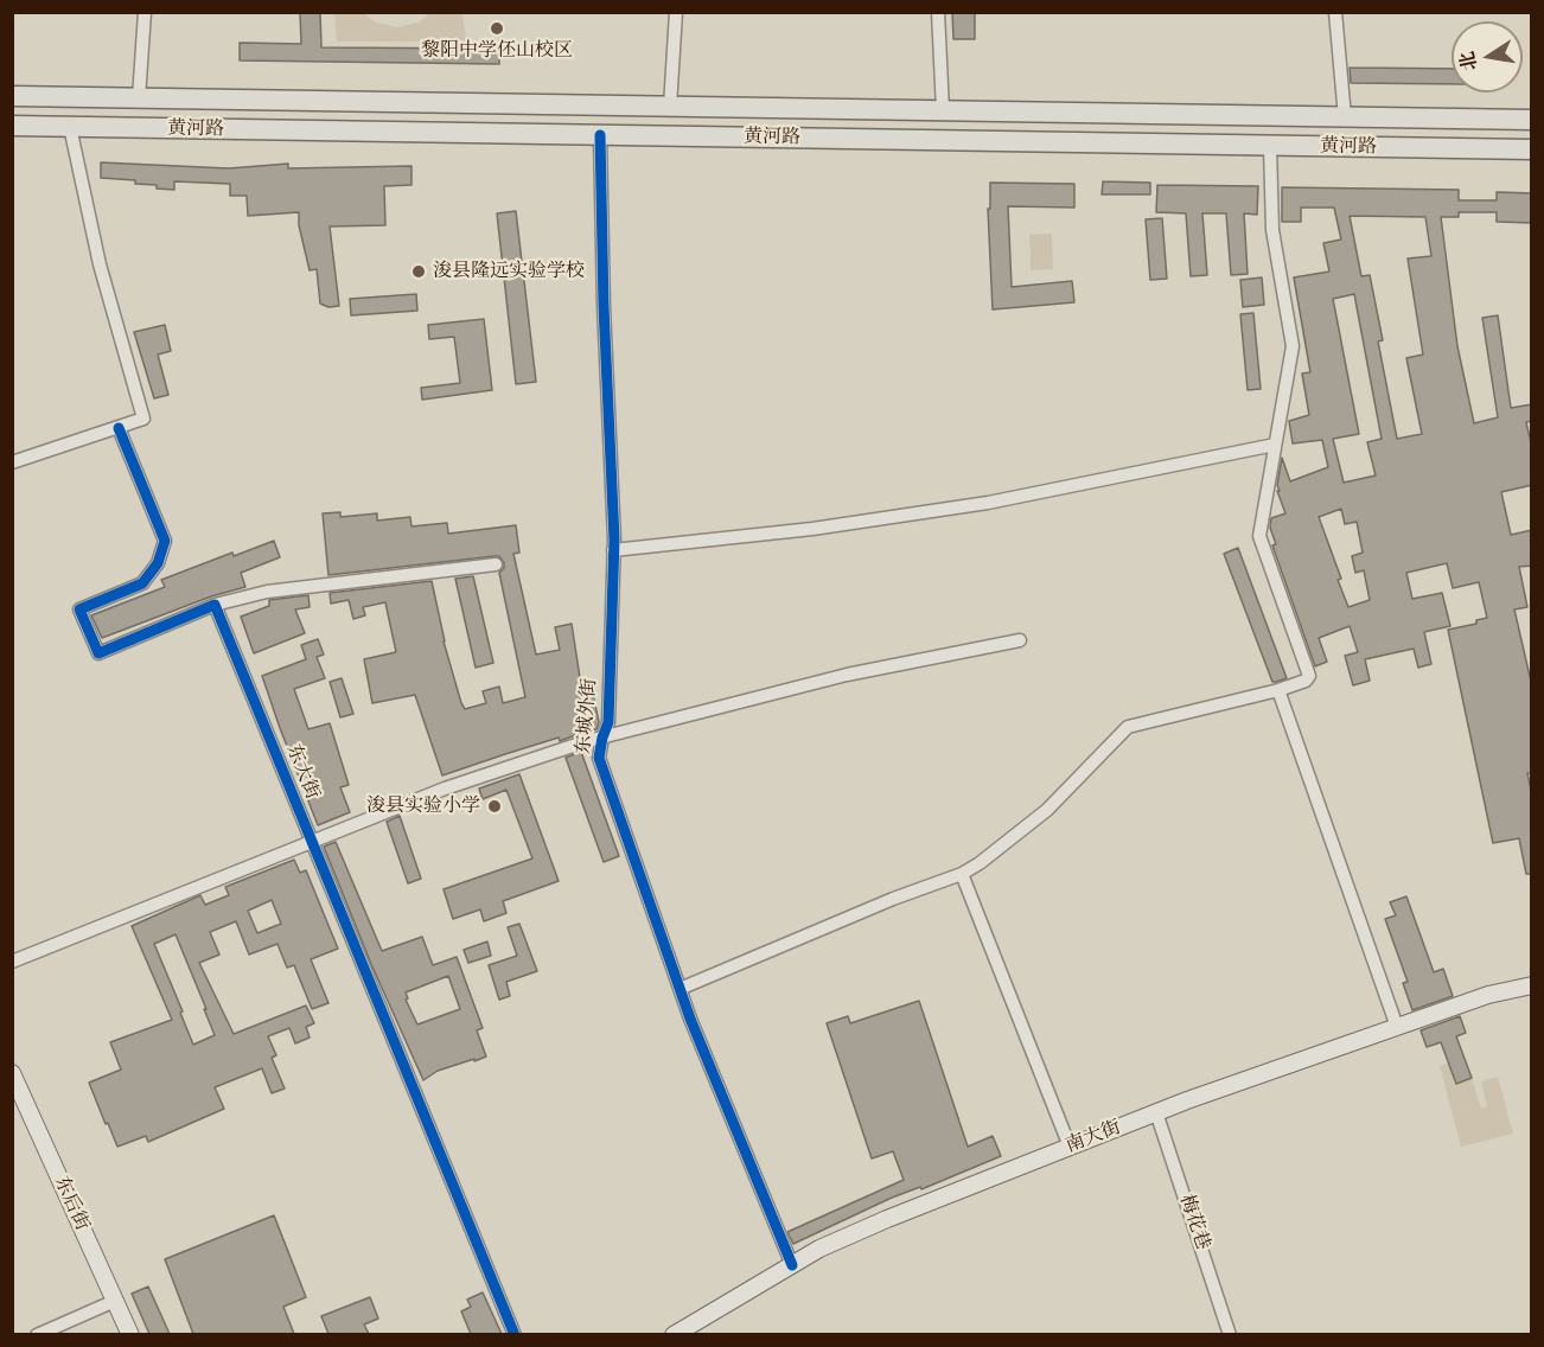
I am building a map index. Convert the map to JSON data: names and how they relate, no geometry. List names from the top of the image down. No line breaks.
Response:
{"streets":{"main road":["黄河路"],"street":["东城外街","东大街","南大街","东后街","梅花巷"]},"crossings":[["黄河路","东城外街"],["东城外街","南大街"],["南大街","梅花巷"]],"places":["黎阳中学伾山校区","浚县隆远实验学校","浚县实验小学"],"north":"left"}
